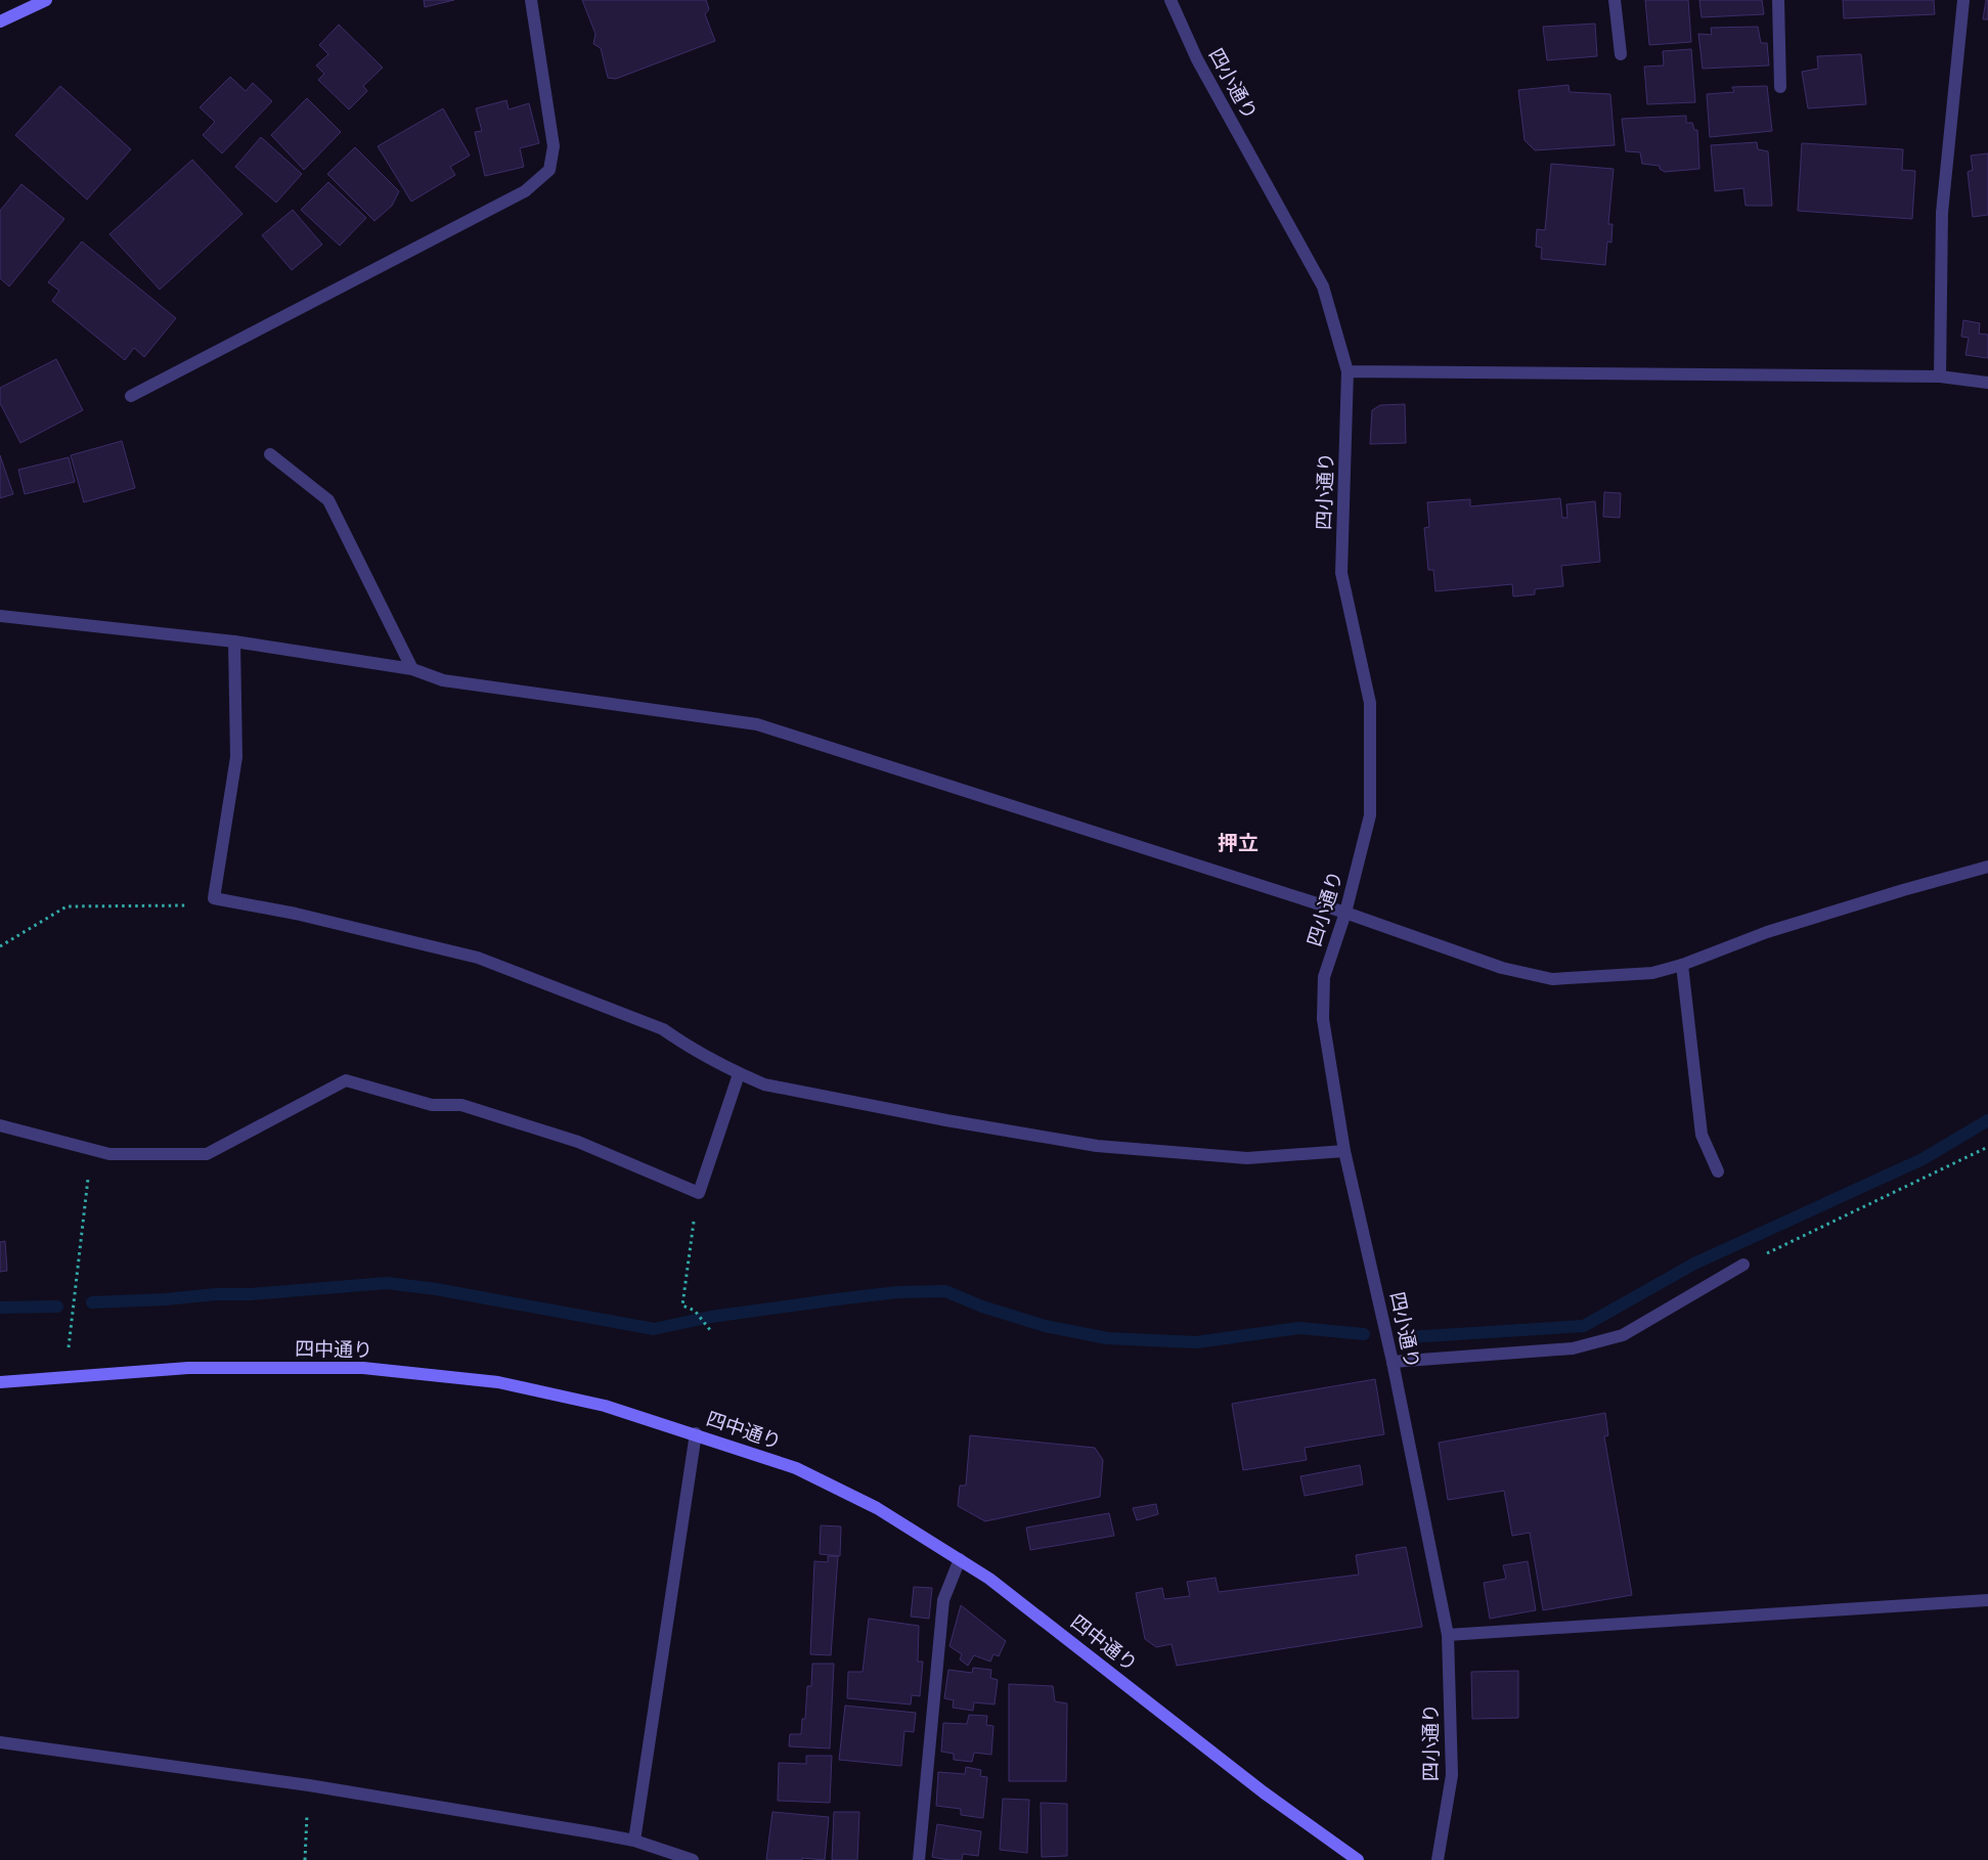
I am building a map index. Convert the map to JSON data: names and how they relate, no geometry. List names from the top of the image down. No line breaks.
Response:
{"streets":{"street":["四小通り","四中通り"]},"districts":["押立"]}
